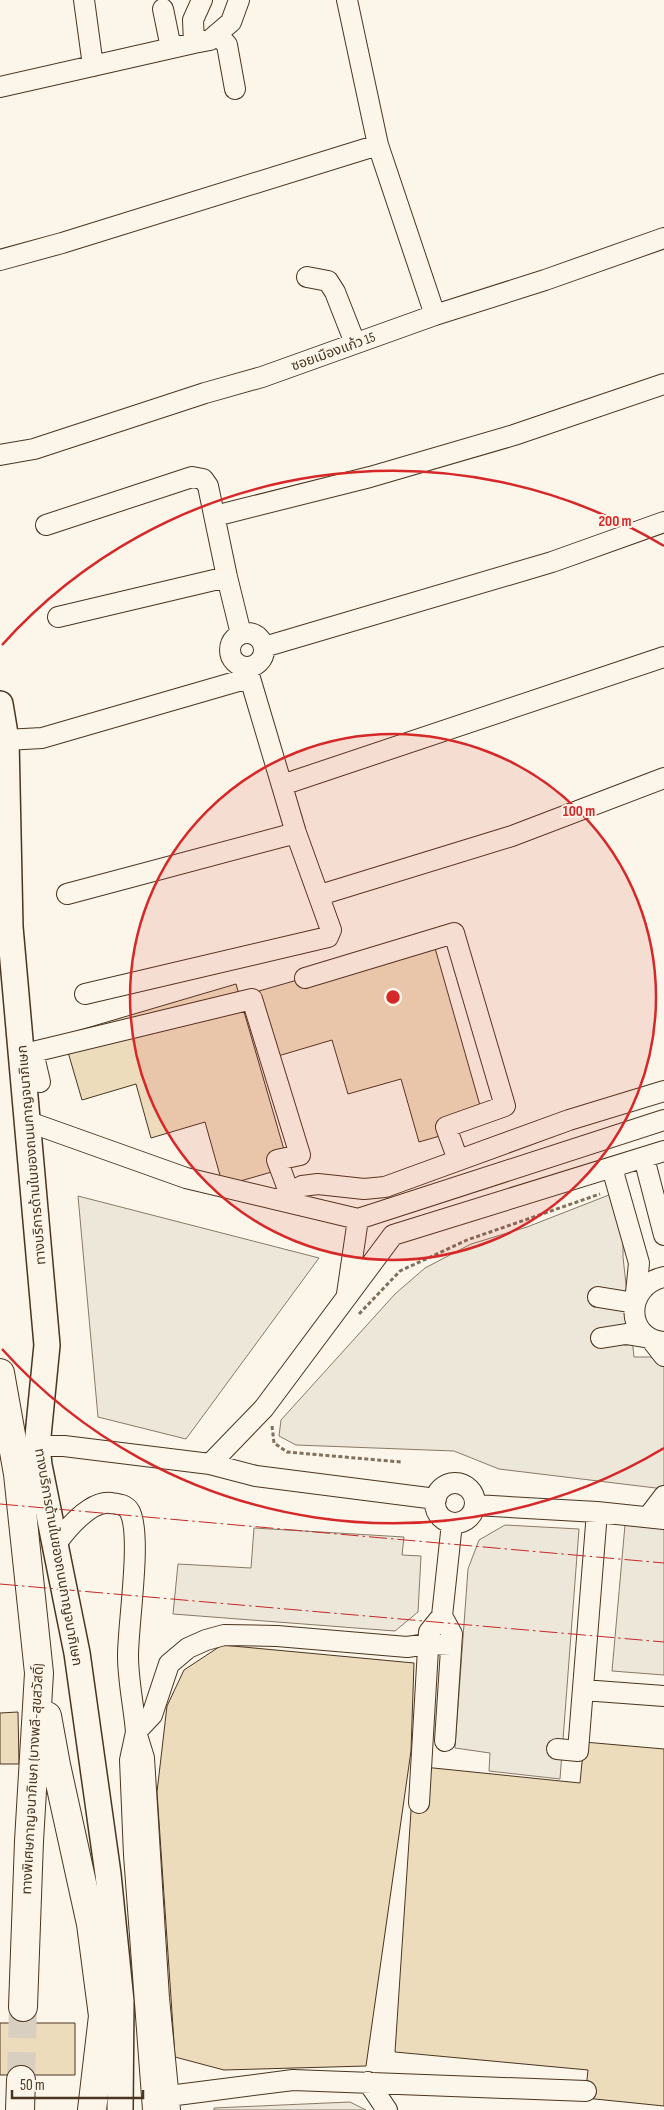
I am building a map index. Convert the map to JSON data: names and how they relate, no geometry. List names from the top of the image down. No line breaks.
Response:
{"streets":{"highway":["ทางพิเศษกาญจนาภิเษก (บางพลี-สุขสวัสดิ์)"],"main road":["ทางบริการด้านในของถนนกาญจนาภิเษก"],"street":["ซอยเมืองแก้ว 15"]},"scale_bar":"50 m","rings":["200 m","100 m"]}
